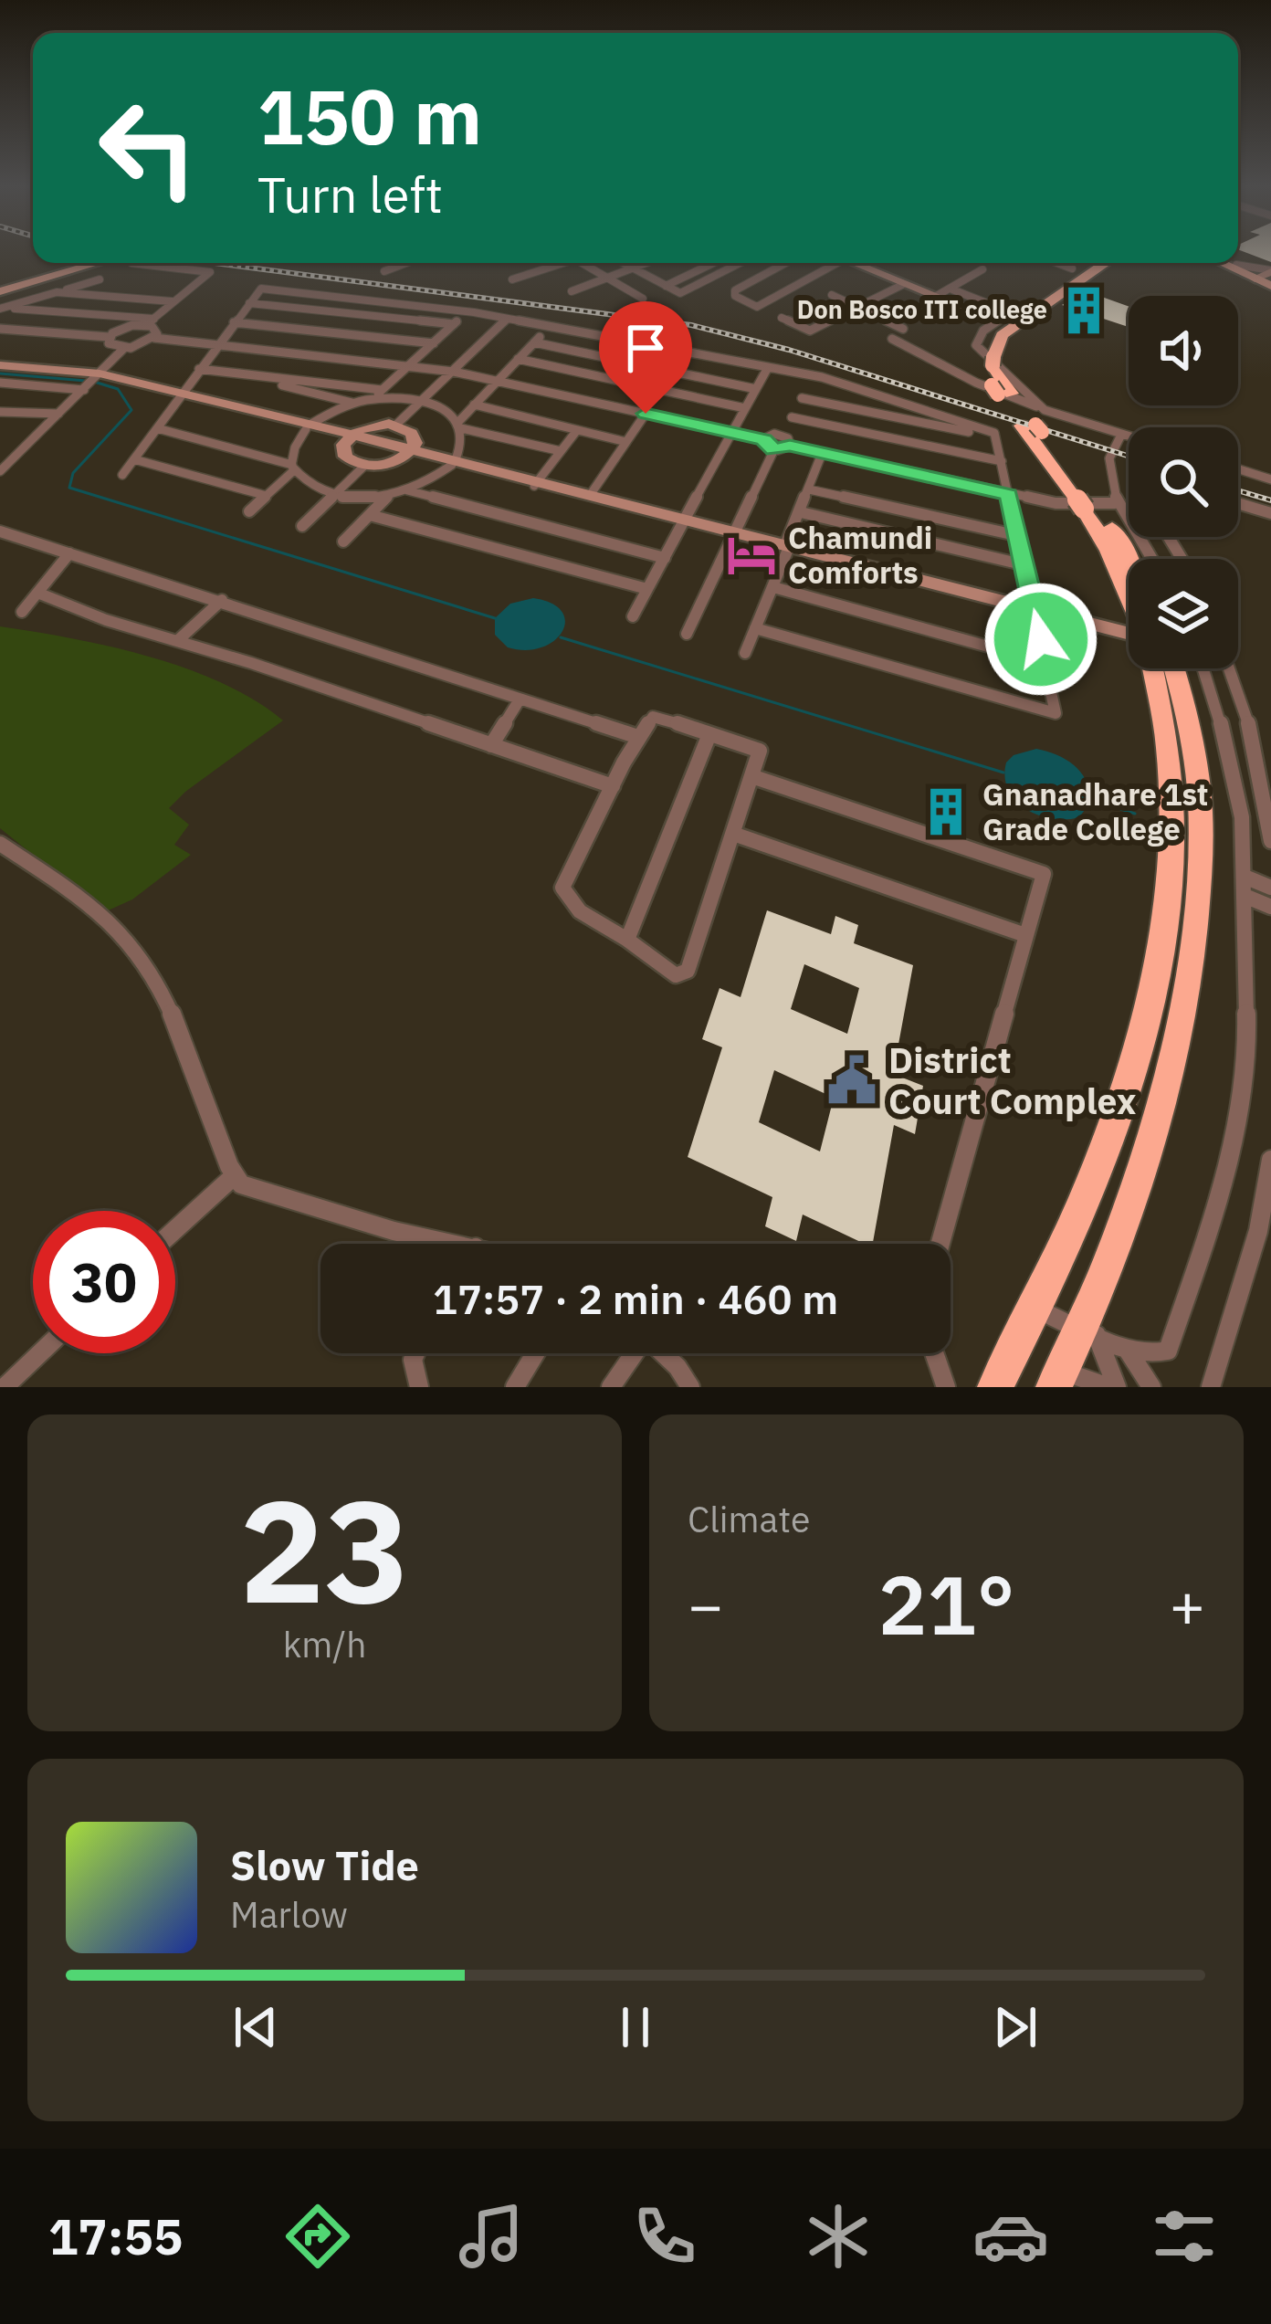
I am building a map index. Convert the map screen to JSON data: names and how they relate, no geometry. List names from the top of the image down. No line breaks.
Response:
{"places":{"building":["Don Bosco ITI college","Gnanadhare 1st Grade College"],"hotel":["Chamundi Comforts"],"public building":["District Court Complex"]},"page":{"turn":["150 m","Turn left"],"limit":"30","trip":"17:57 · 2 min · 460 m","tile":[["23","km/h"],"Climate"],"heat":["−","21°","+"],"song":["Slow Tide","Marlow"],"tabs":"17:55"}}
